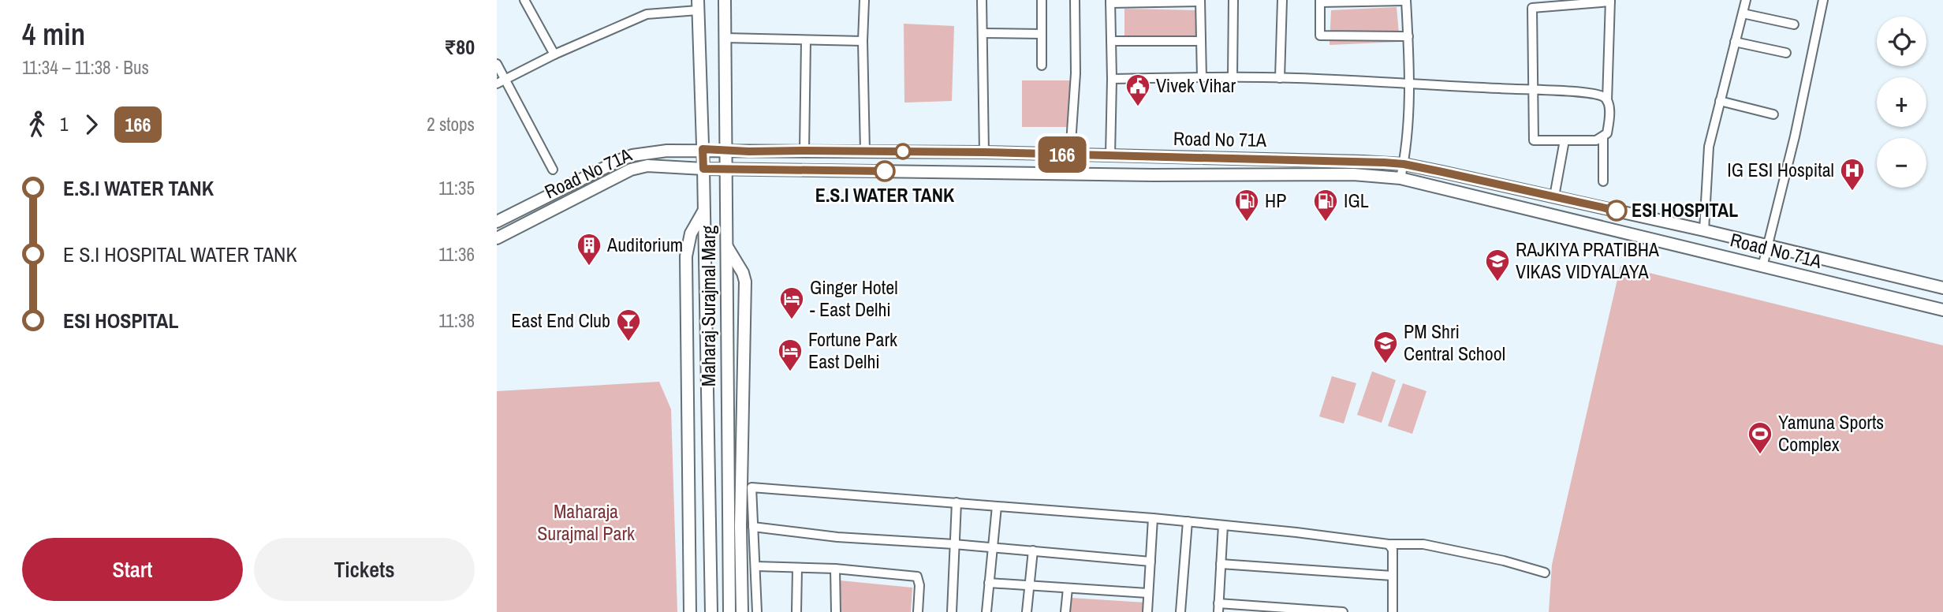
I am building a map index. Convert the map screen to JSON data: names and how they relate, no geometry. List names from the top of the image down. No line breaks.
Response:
{"streets":{"street":["Road No 71A","Maharaj Surajmal Marg"]},"crossings":[["Road No 71A","Maharaj Surajmal Marg"]],"parks":["Maharaja Surajmal Park"],"places":{"public building":["Vivek Vihar"],"other":["E.S.I WATER TANK","ESI HOSPITAL"],"hospital":["IG ESI Hospital"],"fuel station":["HP","IGL"],"building":["Auditorium"],"school or university":["RAJKIYA PRATIBHA VIKAS VIDYALAYA","PM Shri Central School"],"hotel":["Ginger Hotel - East Delhi","Fortune Park East Delhi"],"bar":["East End Club"],"sports":["Yamuna Sports Complex"]},"lines":["bus line 166"],"page":{"heading":["4 min","11:34 – 11:38 · Bus","₹80"],"on_map":"166","map_buttons":["+","−"],"legs":["1","166","2 stops"],"list":[{"name":"E.S.I WATER TANK","value":"11:35"},{"name":"E S.I HOSPITAL WATER TANK","value":"11:36"},{"name":"ESI HOSPITAL","value":"11:38"}],"buttons":["Start","Tickets"]}}
